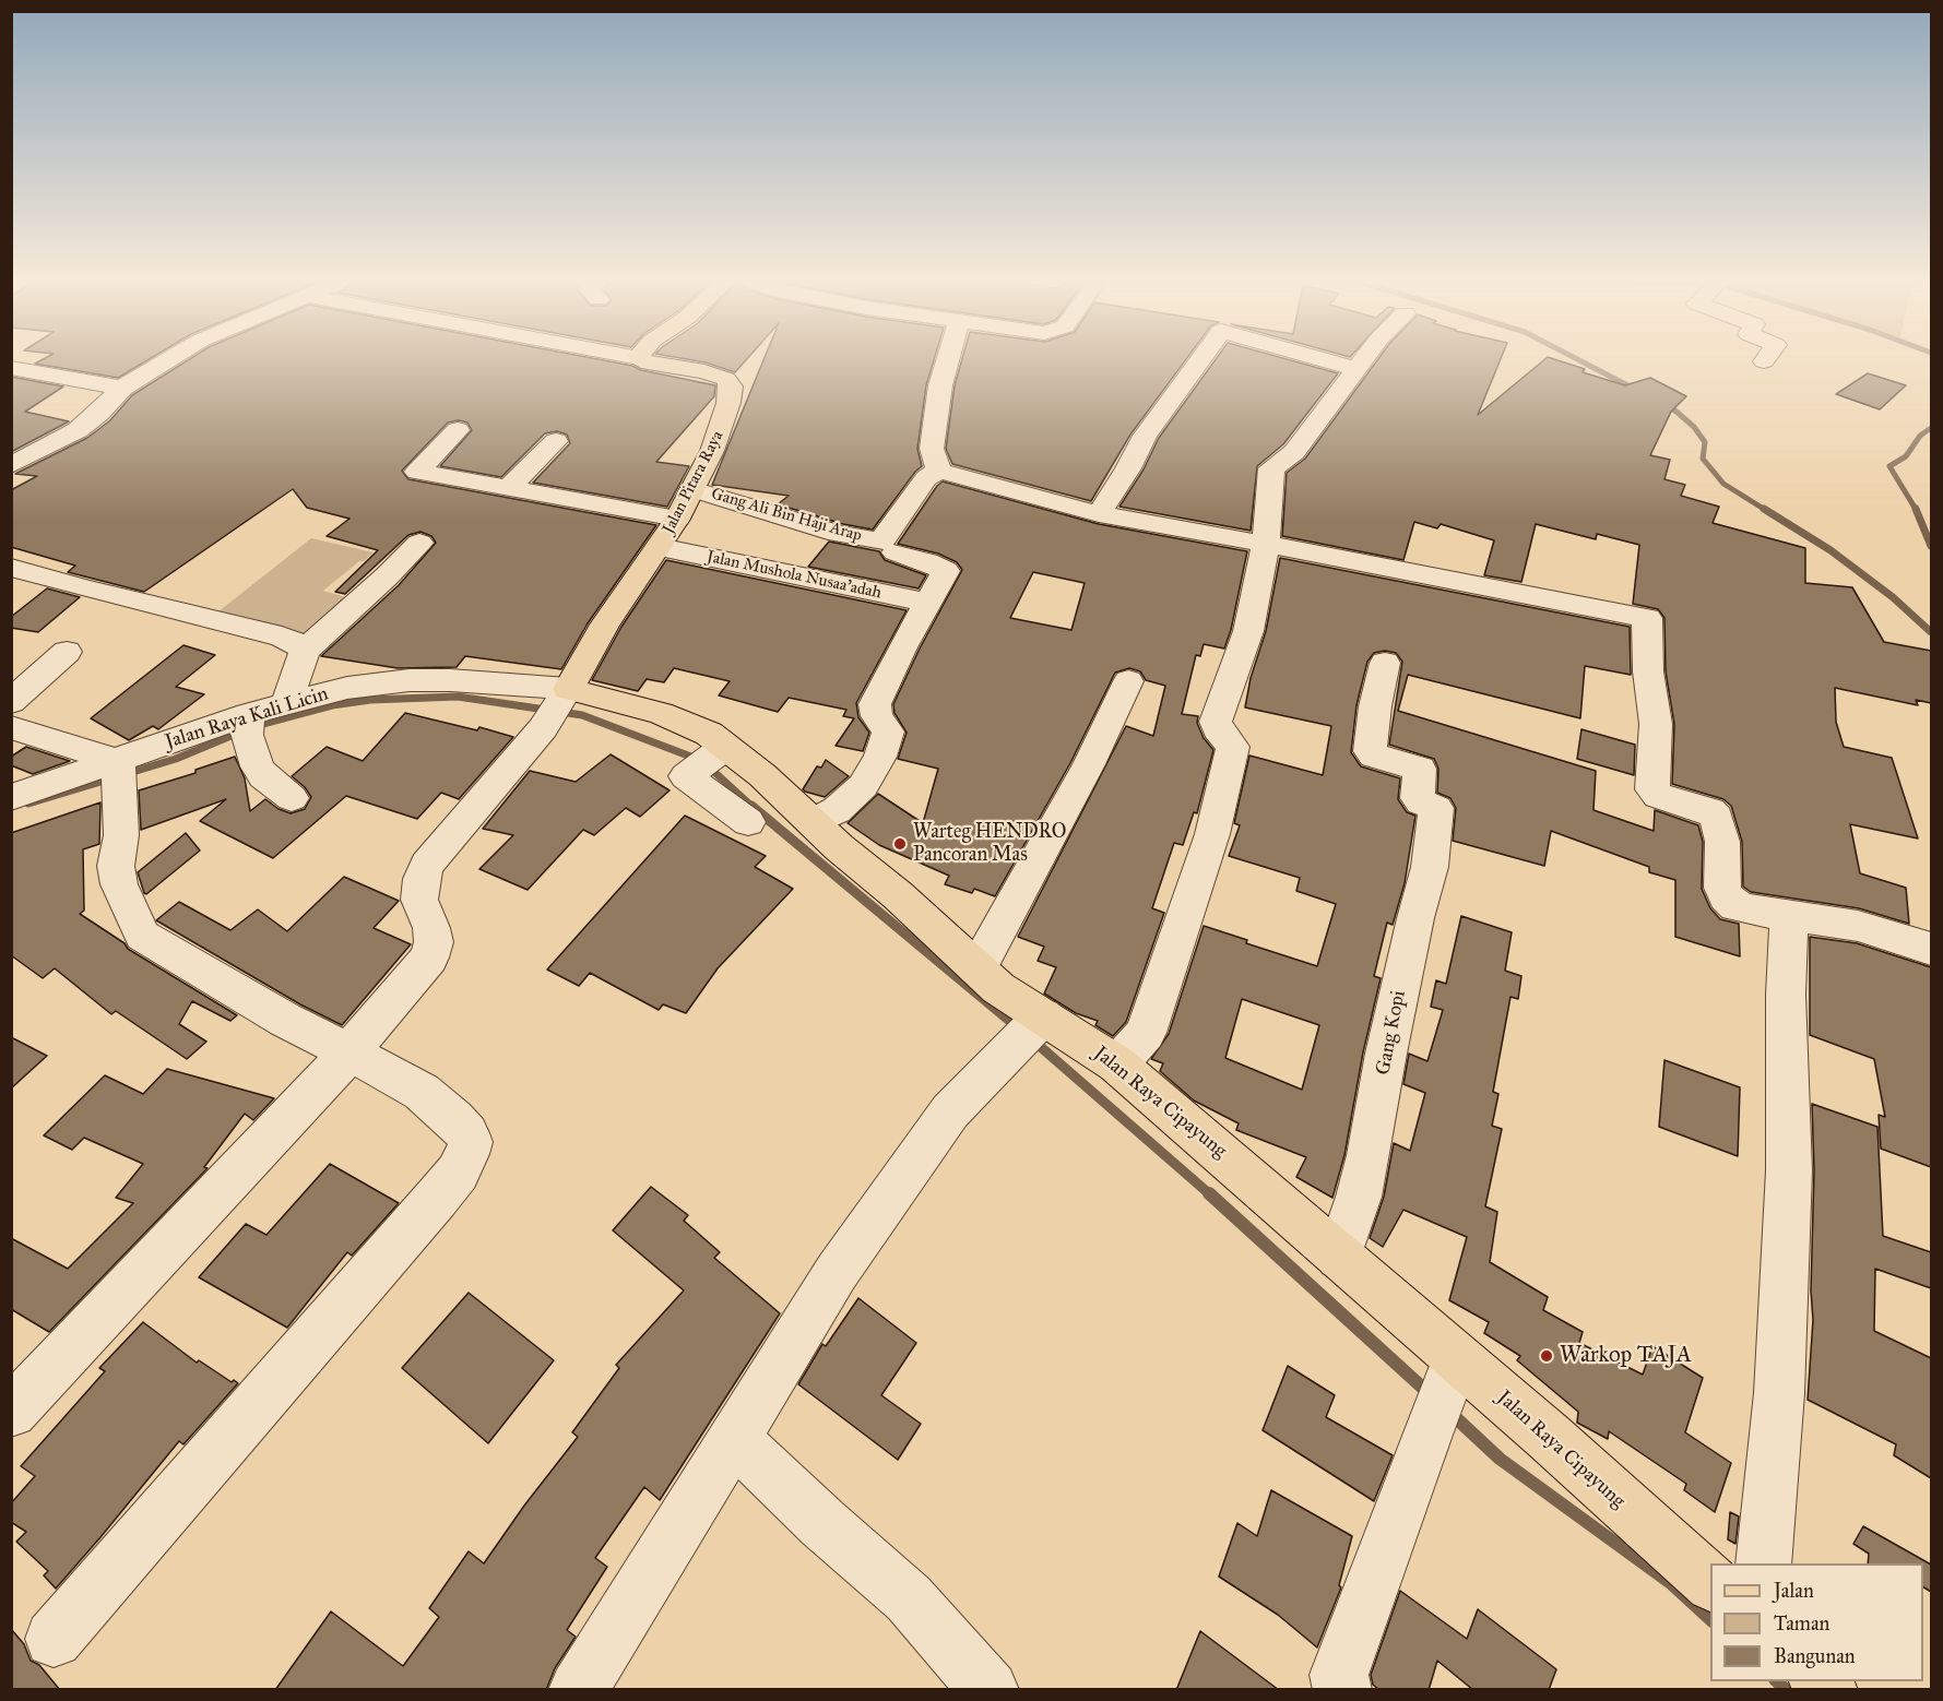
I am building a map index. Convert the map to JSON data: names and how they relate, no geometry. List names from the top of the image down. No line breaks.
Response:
{"streets":{"main road":["Jalan Pitara Raya","Jalan Raya Cipayung"],"street":["Gang Ali Bin Haji Arap","Jalan Mushola Nusaa'adah","Jalan Raya Kali Licin","Gang Kopi"]},"crossings":[["Jalan Pitara Raya","Gang Ali Bin Haji Arap"],["Jalan Pitara Raya","Jalan Mushola Nusaa'adah"],["Jalan Pitara Raya","Jalan Raya Kali Licin"],["Jalan Pitara Raya","Jalan Raya Cipayung"],["Gang Ali Bin Haji Arap","Jalan Mushola Nusaa'adah"],["Jalan Raya Kali Licin","Jalan Raya Cipayung"],["Gang Kopi","Jalan Raya Cipayung"]],"places":["Warteg HENDRO Pancoran Mas","Warkop TAJA"],"legend":["Jalan","Taman","Bangunan"]}
